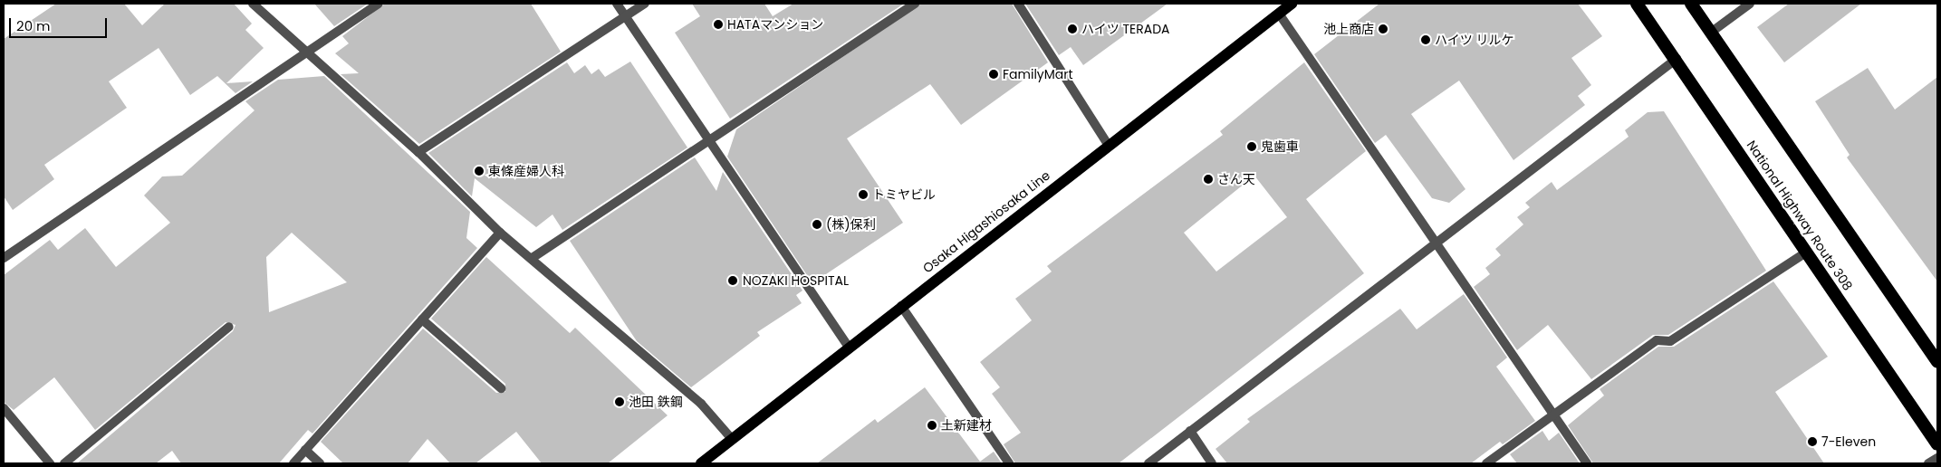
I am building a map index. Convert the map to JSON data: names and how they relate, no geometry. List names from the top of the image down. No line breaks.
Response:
{"streets":{"highway":["National Highway Route 308"],"main road":["Osaka Higashiosaka Line"]},"places":["HATAマンション","ハイツ TERADA","池上商店","ハイツ リルケ","FamilyMart","鬼歯車","東條産婦人科","さん天","トミヤビル","(株)保利","NOZAKI HOSPITAL","池田 鉄鋼","土新建材","7-Eleven"],"scale_bar":"20 m"}
